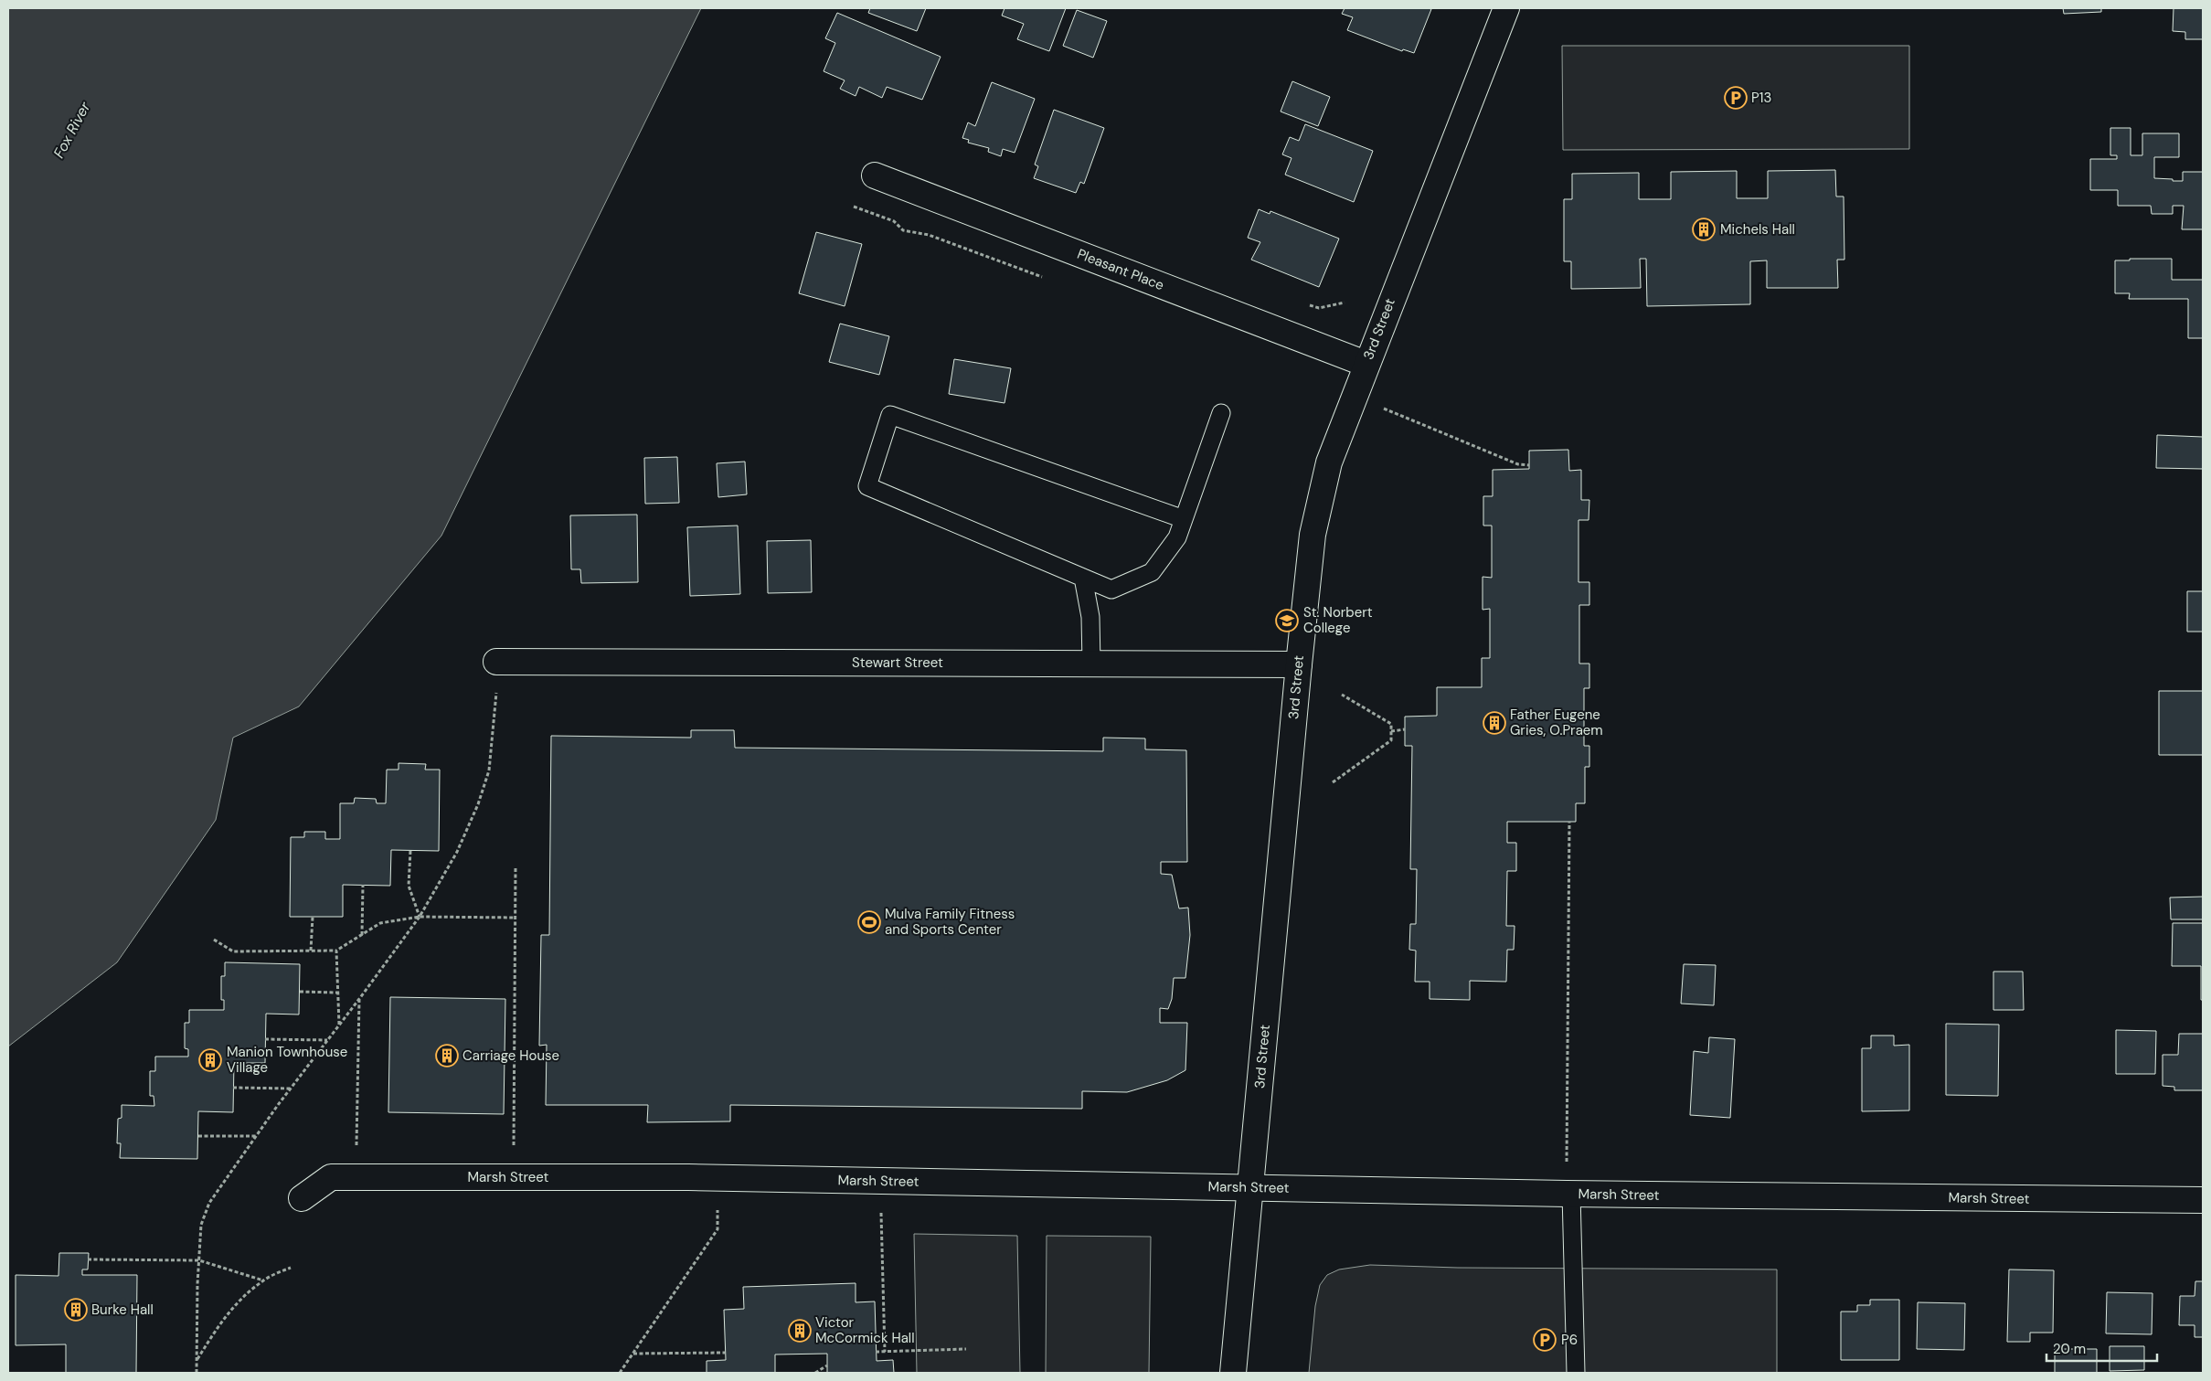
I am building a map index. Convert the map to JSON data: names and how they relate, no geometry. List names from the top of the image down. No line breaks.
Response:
{"streets":{"street":["Pleasant Place","3rd Street","Stewart Street","Marsh Street"]},"crossings":[["Pleasant Place","3rd Street"],["3rd Street","Stewart Street"],["3rd Street","Marsh Street"]],"water":["Fox River"],"places":{"parking":["P13","P6"],"building":["Michels Hall","Father Eugene Gries, O.Praem","Carriage House","Manion Townhouse Village","Burke Hall","Victor McCormick Hall"],"school or university":["St. Norbert College"],"sports":["Mulva Family Fitness and Sports Center"]},"scale_bar":"20 m"}
